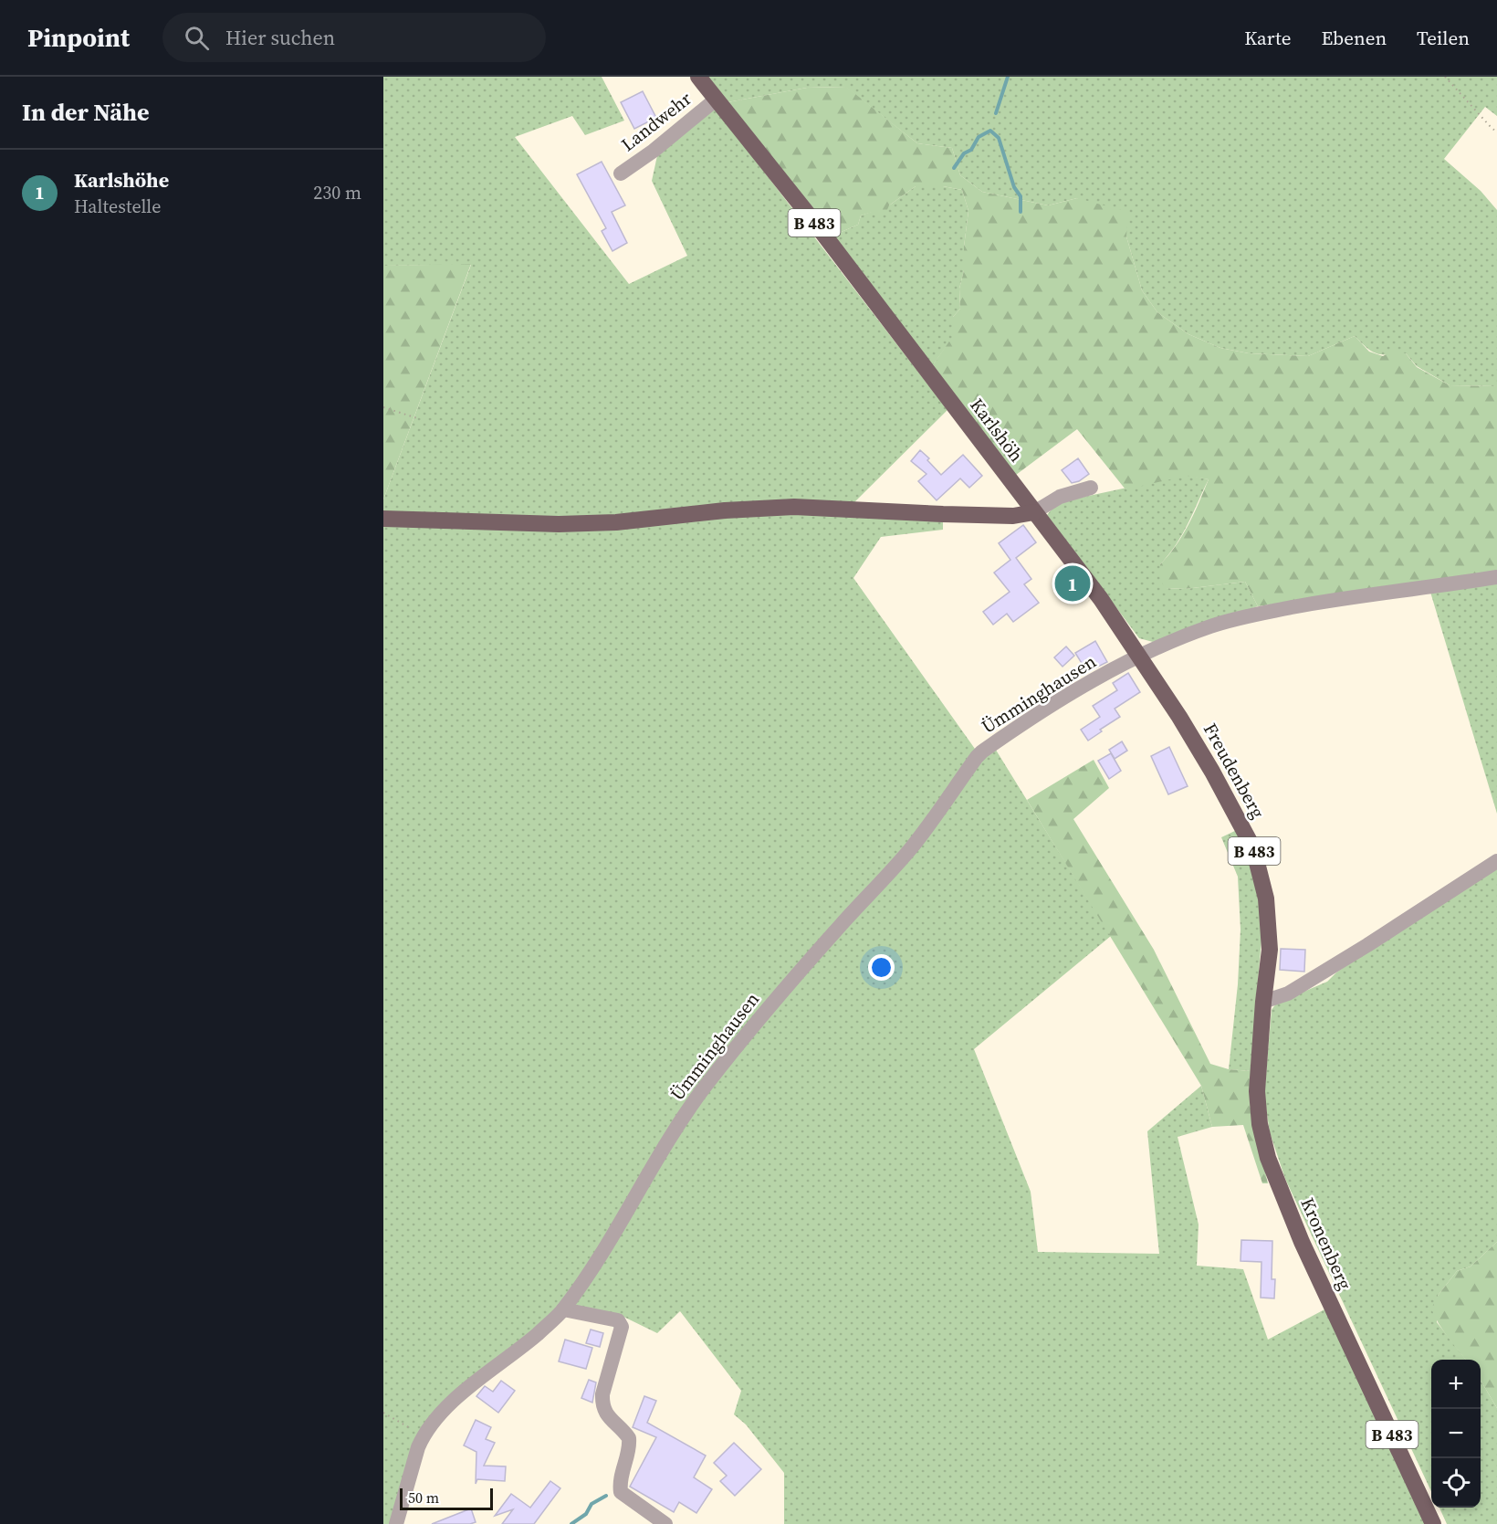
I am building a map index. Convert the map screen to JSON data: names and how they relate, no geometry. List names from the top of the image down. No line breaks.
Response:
{"streets":{"main road":["B 483","Karlshöh","Freudenberg","Kronenberg"],"street":["Landwehr","Ümminghausen"]},"crossings":[["Landwehr","B 483"],["Landwehr","Karlshöh"],["B 483","Karlshöh"],["Karlshöh","Freudenberg"],["Ümminghausen","Freudenberg"],["Freudenberg","Kronenberg"]],"scale_bar":"50 m","page":{"header":"Pinpoint","search":"Hier suchen","nav":["Karte","Ebenen","Teilen"],"heading":"In der Nähe","list":[{"mark":"1","name":"Karlshöhe","note":"Haltestelle","value":"230 m"}],"pins":"1","map_buttons":["+","−"],"scale":"50 m"}}
